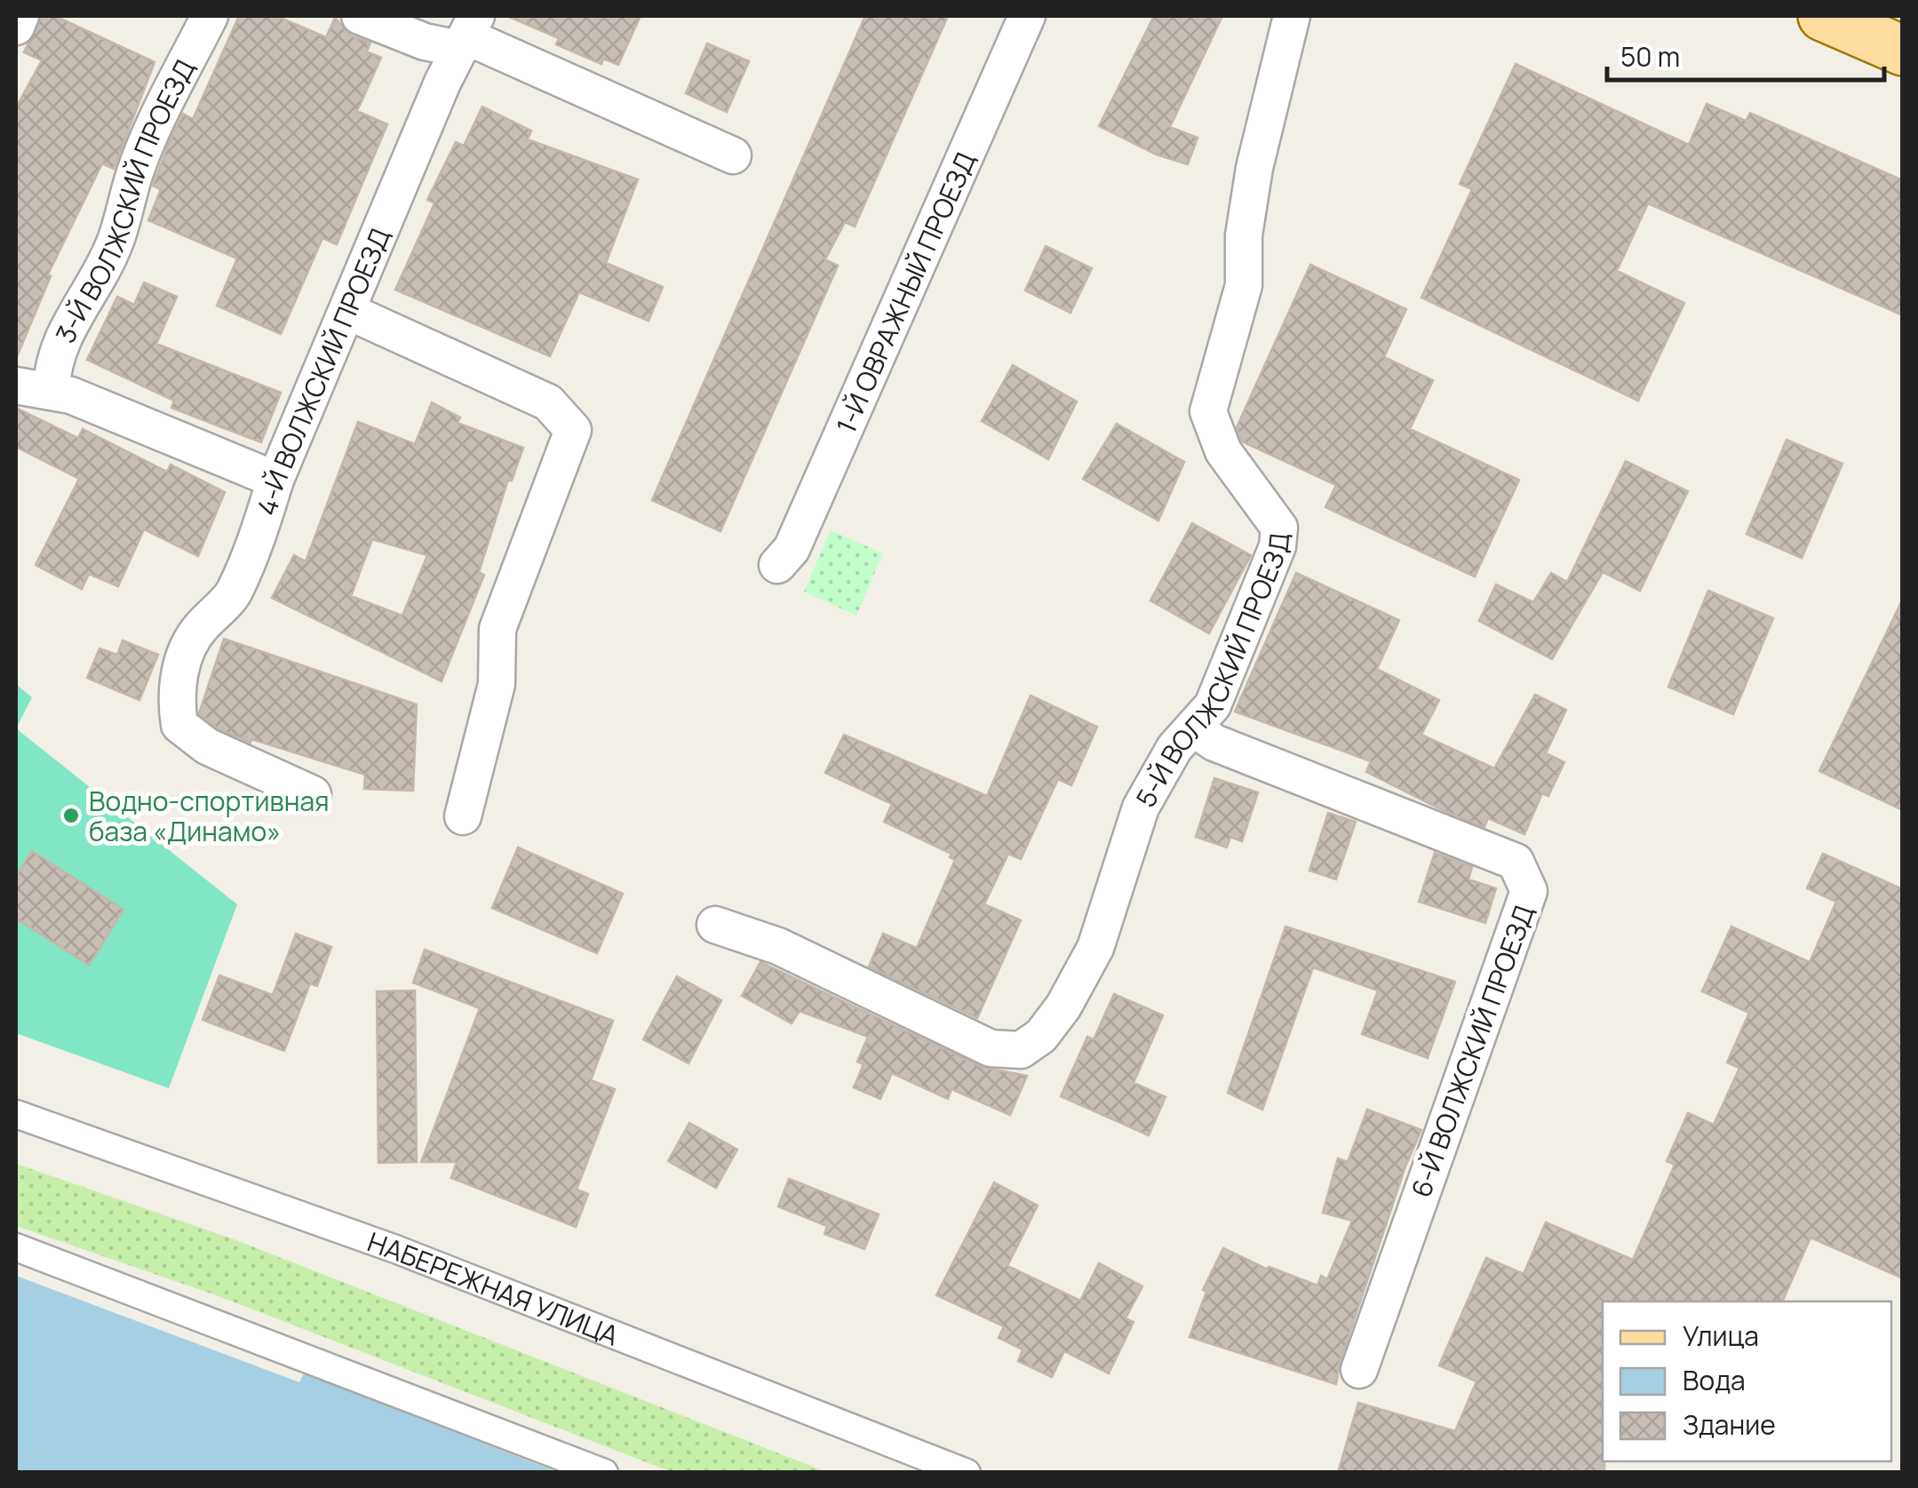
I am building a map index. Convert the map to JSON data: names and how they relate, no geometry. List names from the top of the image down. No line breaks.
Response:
{"streets":{"street":["3-Й ВОЛЖСКИЙ ПРОЕЗД","1-Й ОВРАЖНЫЙ ПРОЕЗД","4-Й ВОЛЖСКИЙ ПРОЕЗД","5-Й ВОЛЖСКИЙ ПРОЕЗД","6-Й ВОЛЖСКИЙ ПРОЕЗД","НАБЕРЕЖНАЯ УЛИЦА"]},"crossings":[["5-Й ВОЛЖСКИЙ ПРОЕЗД","6-Й ВОЛЖСКИЙ ПРОЕЗД"]],"places":["Водно-спортивная база «Динамо»"],"legend":["Улица","Вода","Здание"],"scale_bar":"50 m"}
